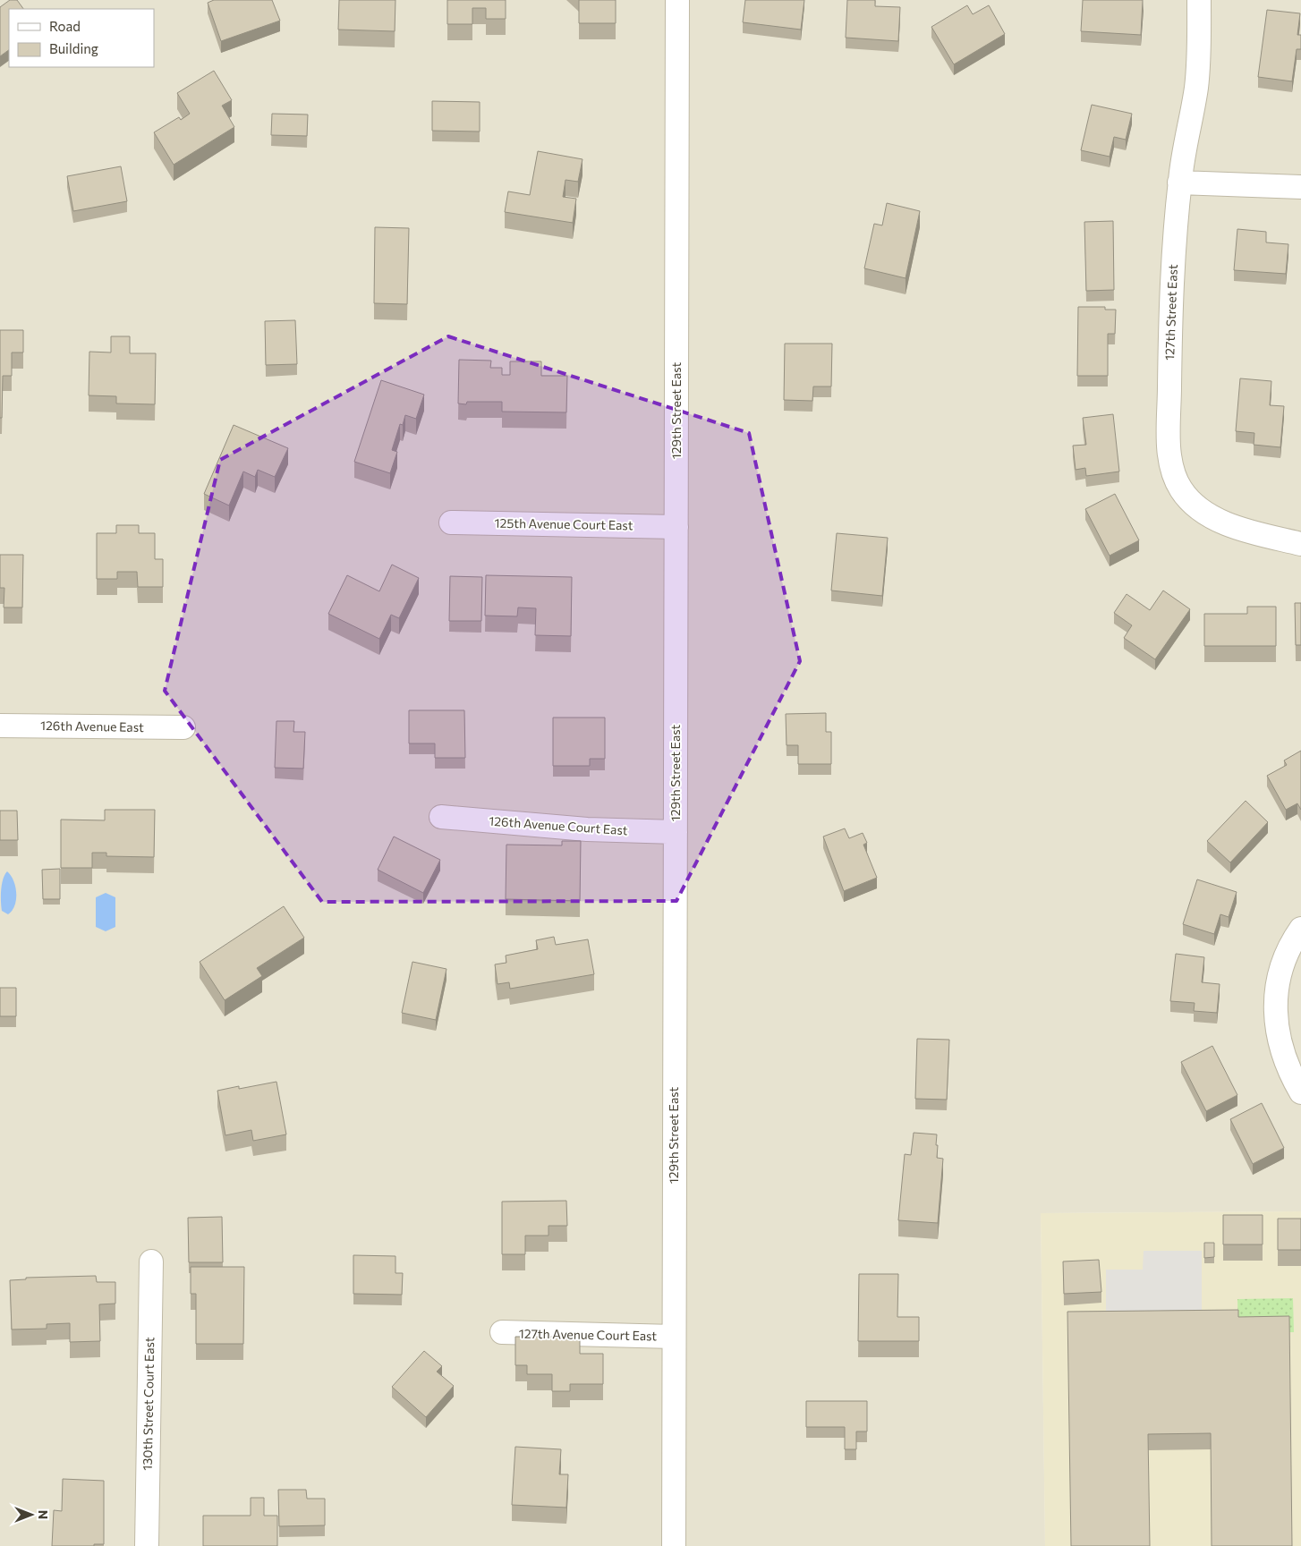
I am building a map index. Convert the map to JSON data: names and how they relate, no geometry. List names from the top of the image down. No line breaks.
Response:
{"streets":{"street":["127th Street East","129th Street East","125th Avenue Court East","126th Avenue East","126th Avenue Court East","127th Avenue Court East","130th Street Court East"]},"crossings":[["129th Street East","125th Avenue Court East"],["129th Street East","126th Avenue Court East"],["129th Street East","127th Avenue Court East"]],"legend":["Road","Building"],"north":"right"}
